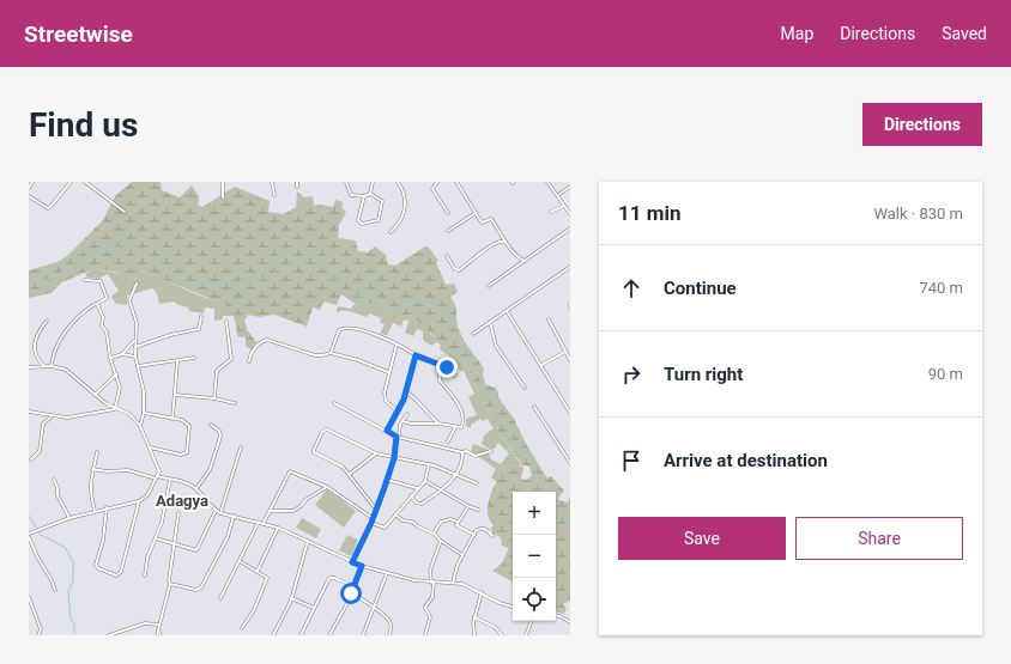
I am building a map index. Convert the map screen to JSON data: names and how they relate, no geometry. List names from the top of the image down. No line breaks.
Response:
{"districts":["Adagya"],"page":{"header":"Streetwise","nav":["Map","Directions","Saved"],"buttons":["Directions",["Save","Share"]],"title":"Find us","heading":["11 min","Walk · 830 m"],"list":[["Continue","740 m"],["Turn right","90 m"],"Arrive at destination"],"map_buttons":["+","−"]}}
